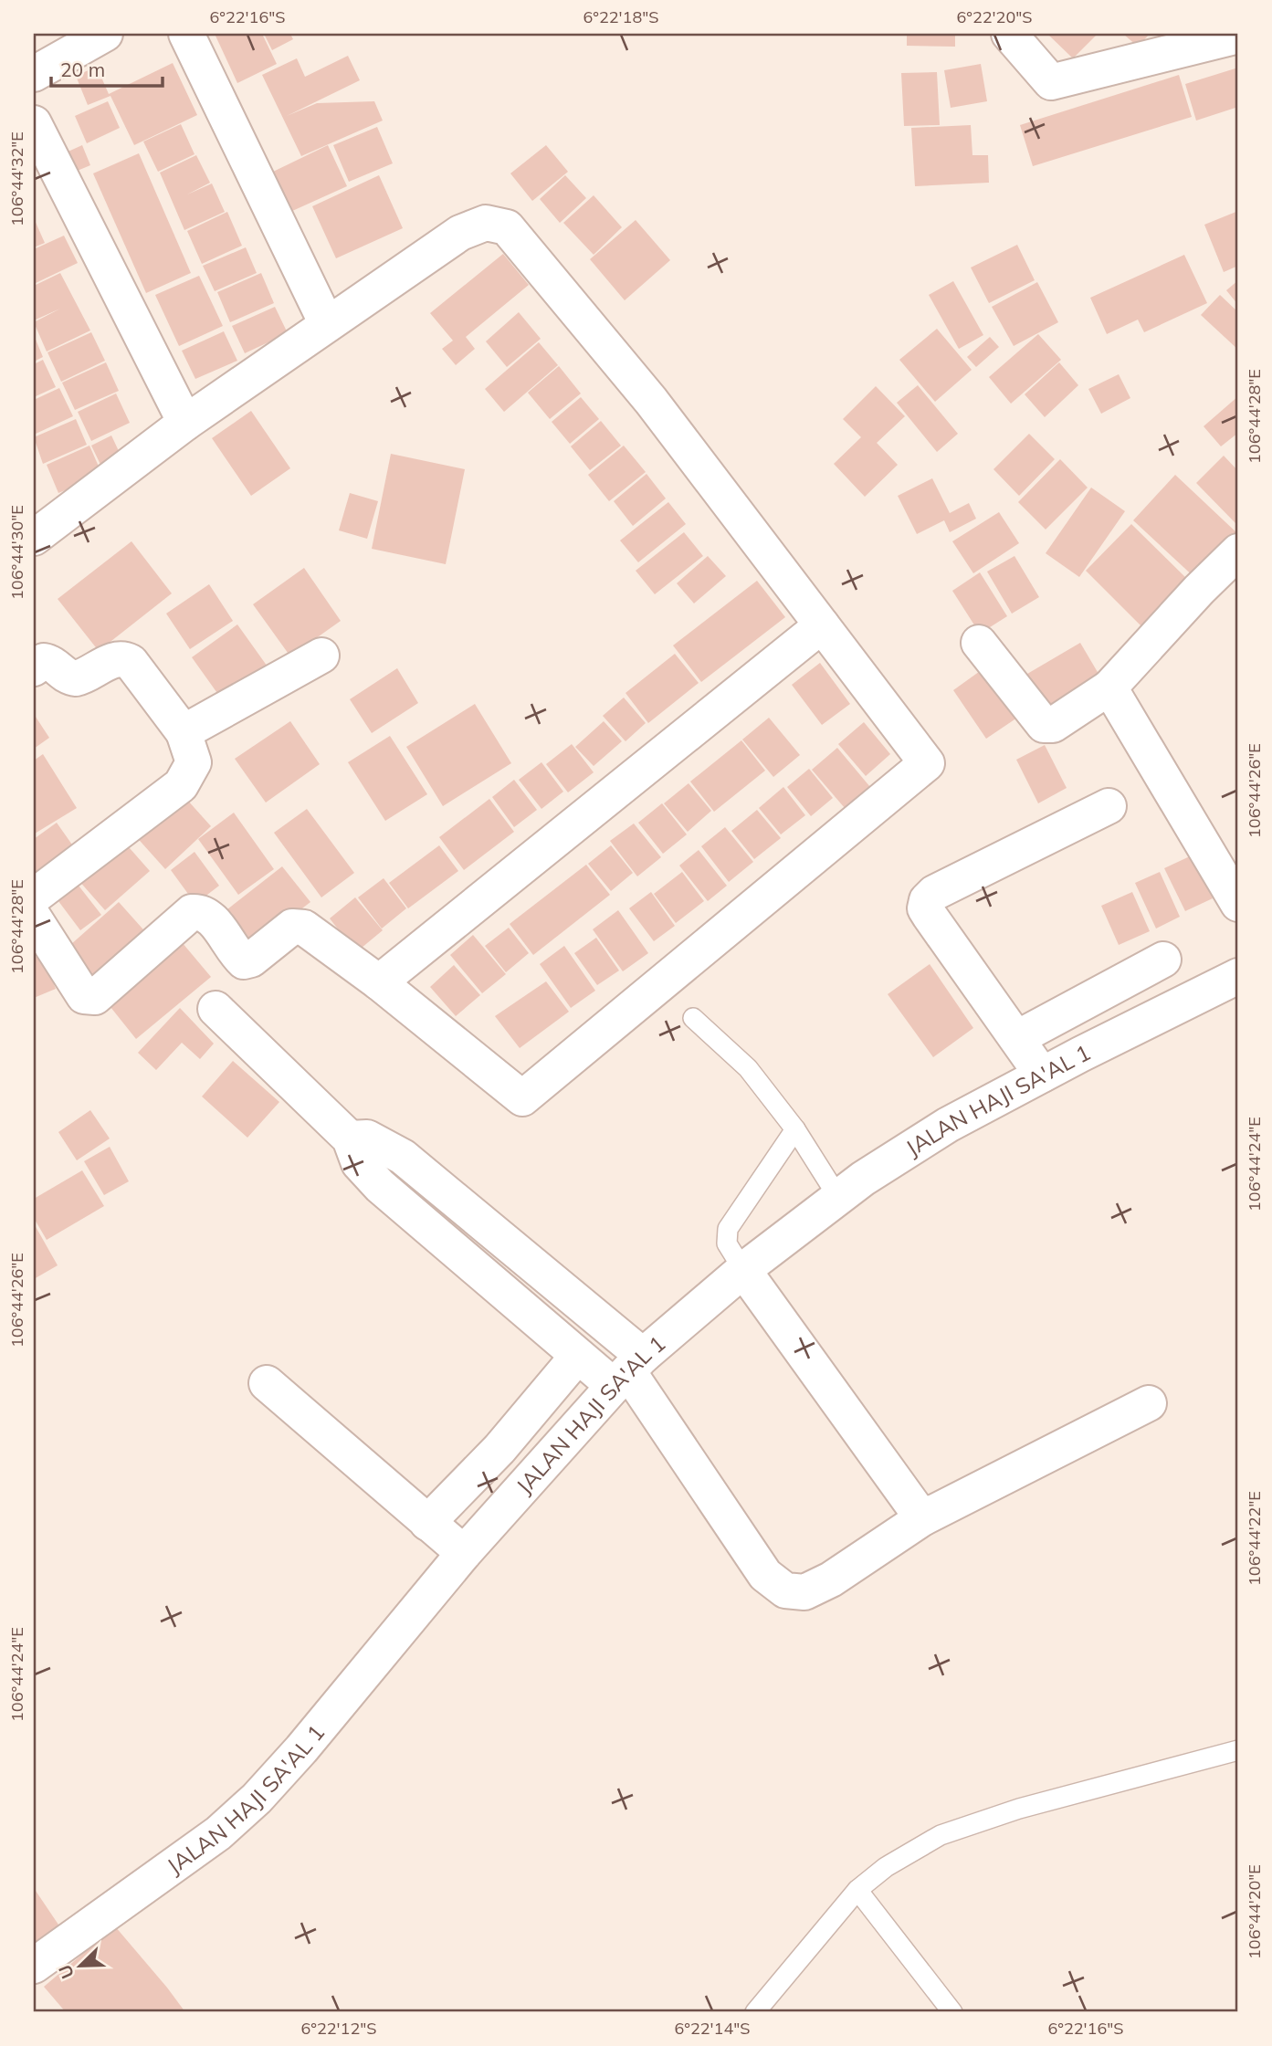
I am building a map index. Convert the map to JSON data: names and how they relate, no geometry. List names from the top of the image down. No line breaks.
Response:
{"streets":{"street":["JALAN HAJI SA'AL 1"]},"scale_bar":"20 m","north":"bottom left","coordinates":["6°22'16\"S","6°22'18\"S","6°22'20\"S","106°44'32\"E","106°44'28\"E","106°44'30\"E","106°44'26\"E","106°44'24\"E","106°44'22\"E","106°44'20\"E","6°22'12\"S","6°22'14\"S"]}
